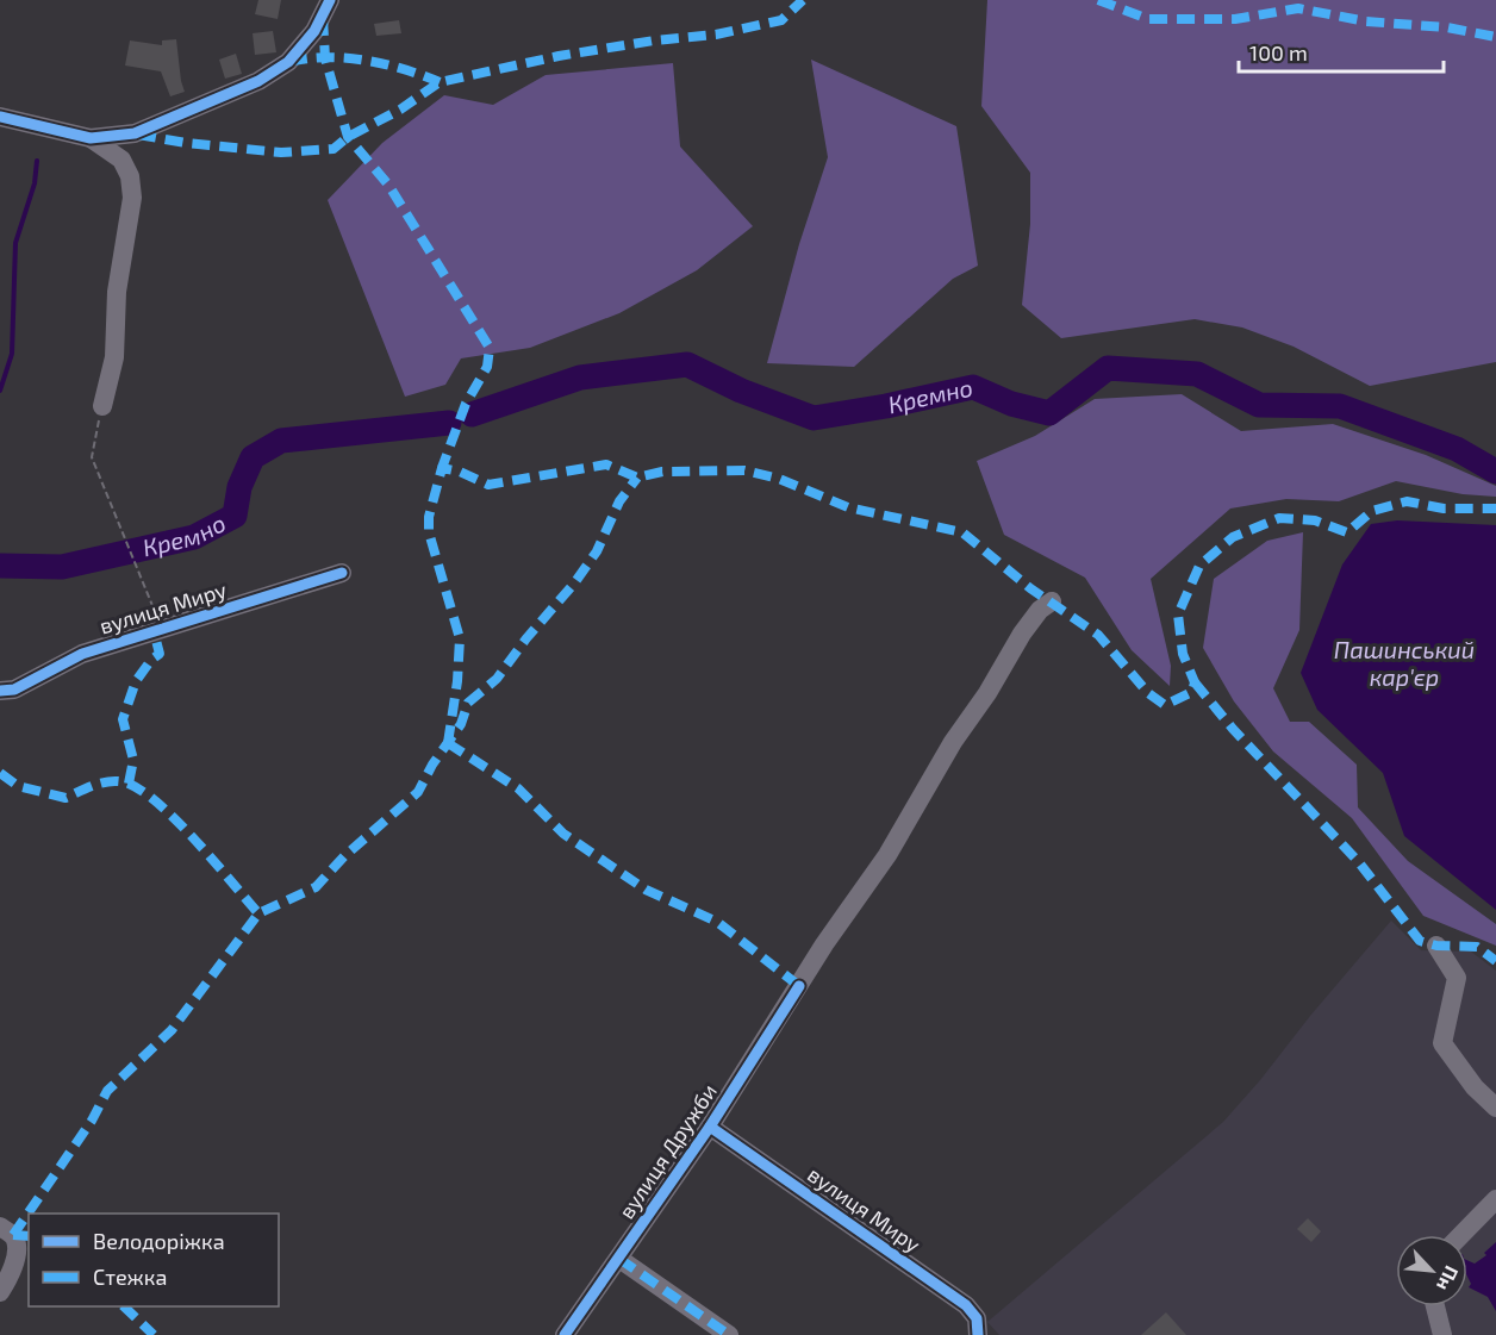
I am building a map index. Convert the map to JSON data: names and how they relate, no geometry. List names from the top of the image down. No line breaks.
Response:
{"streets":{"street":["вулиця Миру","вулиця Дружби"]},"crossings":[["вулиця Миру","вулиця Дружби"]],"water":["Кремно","Пашинський кар'єр"],"legend":["Велодоріжка","Стежка"],"scale_bar":"100 m","north":"bottom right"}
